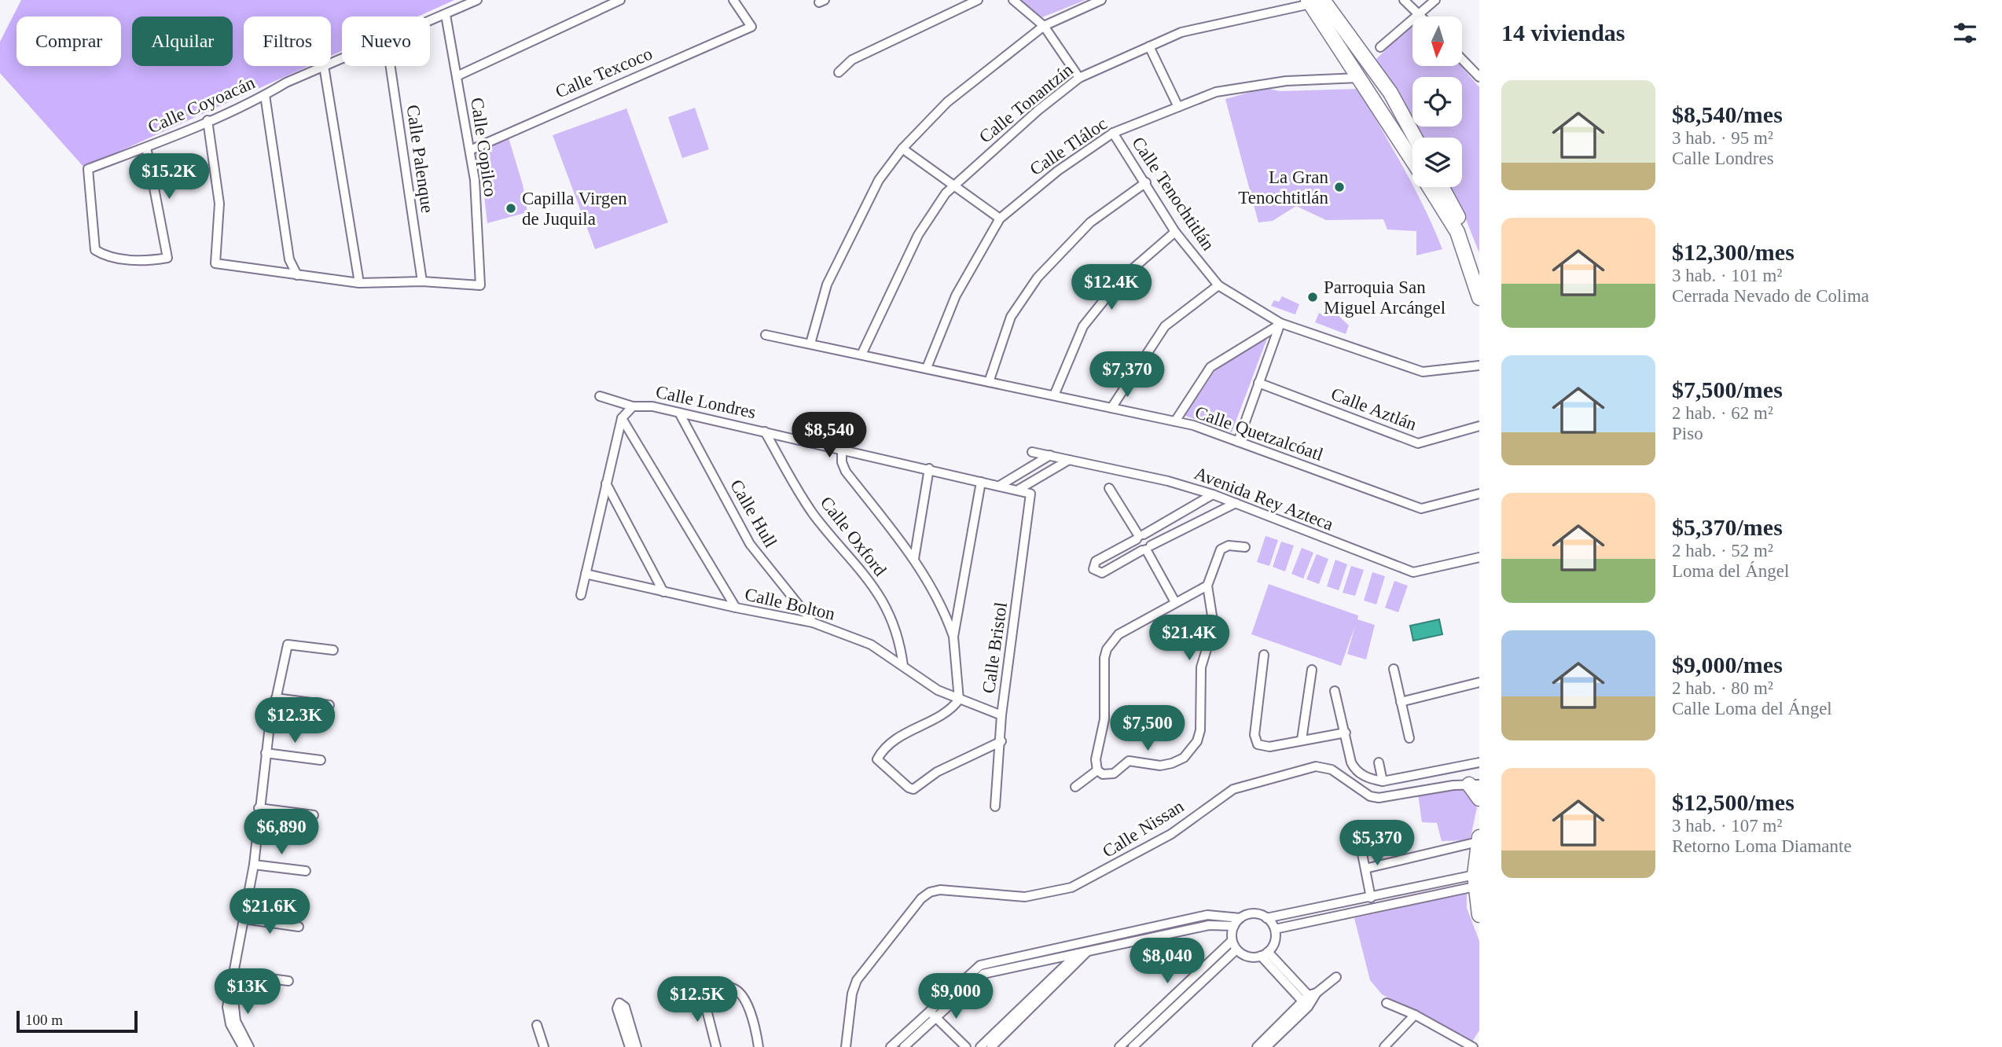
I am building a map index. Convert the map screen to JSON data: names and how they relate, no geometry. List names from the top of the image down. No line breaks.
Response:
{"streets":{"street":["Calle Texcoco","Calle Tonantzín","Calle Coyoacán","Calle Tláloc","Calle Copilco","Calle Palenque","Calle Tenochtitlán","Calle Londres","Calle Aztlán","Calle Quetzalcóatl","Avenida Rey Azteca","Calle Hull","Calle Oxford","Calle Bolton","Calle Bristol","Calle Nissan"]},"crossings":[["Calle Texcoco","Calle Copilco"],["Calle Tonantzín","Calle Quetzalcóatl"],["Calle Coyoacán","Calle Copilco"],["Calle Tláloc","Calle Tenochtitlán"],["Calle Tláloc","Calle Quetzalcóatl"],["Calle Copilco","Calle Palenque"],["Calle Londres","Calle Hull"],["Calle Londres","Calle Oxford"],["Calle Londres","Calle Bristol"],["Calle Hull","Calle Bolton"],["Calle Oxford","Calle Bolton"],["Calle Bolton","Calle Bristol"]],"places":["La Gran Tenochtitlán","Capilla Virgen de Juquila","Parroquia San Miguel Arcángel"],"scale_bar":"100 m","north":"bottom","page":{"heading":"14 viviendas","chip":["Comprar","Alquilar","Filtros","Nuevo"],"list":[{"name":"$8,540/mes","note":"3 hab. · 95 m² · Calle Londres"},{"name":"$12,300/mes","note":"3 hab. · 101 m² · Cerrada Nevado de Colima"},{"name":"$7,500/mes","note":"2 hab. · 62 m² · Piso"},{"name":"$5,370/mes","note":"2 hab. · 52 m² · Loma del Ángel"},{"name":"$9,000/mes","note":"2 hab. · 80 m² · Calle Loma del Ángel"},{"name":"$12,500/mes","note":"3 hab. · 107 m² · Retorno Loma Diamante"}],"price":["$15.2K","$12.4K","$7,370","$8,540","$21.4K","$12.3K","$7,500","$6,890","$5,370","$21.6K","$8,040","$13K","$9,000","$12.5K"],"scale":"100 m"}}
